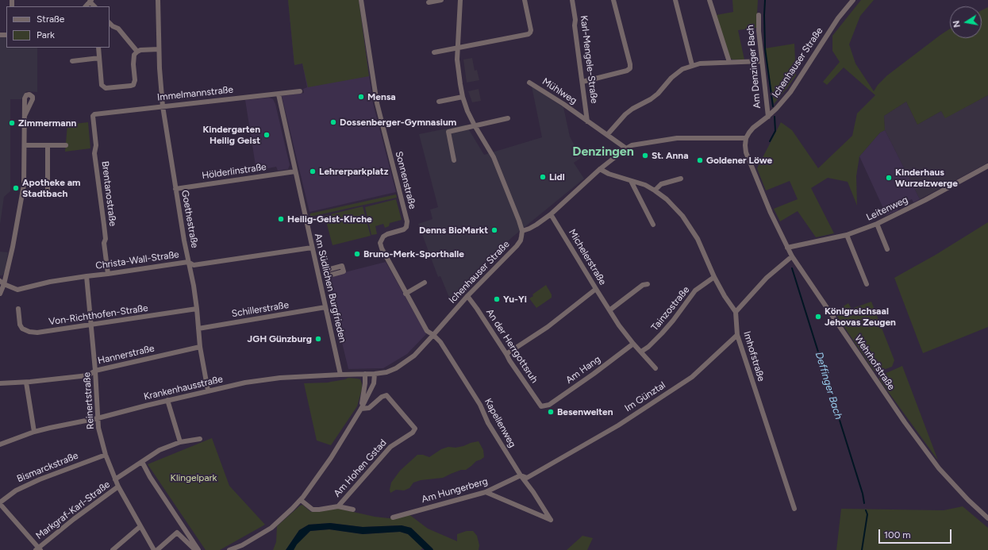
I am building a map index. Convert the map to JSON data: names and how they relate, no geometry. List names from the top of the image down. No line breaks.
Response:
{"streets":{"street":["Karl-Mengele-Straße","Ichenhauser Straße","Am Denzinger Bach","Mühlweg","Immelmannstraße","Hölderlinstraße","Sonnenstraße","Brentanostraße","Leitenweg","Goethestraße","Michelerstraße","Christa-Wall-Straße","Am Südlichen Burgfrieden","Tainzostraße","Schillerstraße","Von-Richthofen-Straße","An der Herrgottsruh","Hannerstraße","Imhofstraße","Wehrhofstraße","Am Hang","Krankenhausstraße","Im Günztal","Reinertstraße","Kapellenweg","Bismarckstraße","Am Hohen Gstad","Am Hungerberg","Markgraf-Karl-Straße"]},"crossings":[["Karl-Mengele-Straße","Mühlweg"],["Ichenhauser Straße","Am Denzinger Bach"],["Ichenhauser Straße","Sonnenstraße"],["Ichenhauser Straße","An der Herrgottsruh"],["Ichenhauser Straße","Wehrhofstraße"],["Ichenhauser Straße","Krankenhausstraße"],["Ichenhauser Straße","Kapellenweg"],["Immelmannstraße","Brentanostraße"],["Immelmannstraße","Goethestraße"],["Immelmannstraße","Am Südlichen Burgfrieden"],["Hölderlinstraße","Goethestraße"],["Hölderlinstraße","Am Südlichen Burgfrieden"],["Sonnenstraße","Kapellenweg"],["Brentanostraße","Christa-Wall-Straße"],["Leitenweg","Wehrhofstraße"],["Goethestraße","Christa-Wall-Straße"],["Goethestraße","Schillerstraße"],["Goethestraße","Von-Richthofen-Straße"],["Goethestraße","Hannerstraße"],["Goethestraße","Krankenhausstraße"],["Michelerstraße","Tainzostraße"],["Michelerstraße","Am Hang"],["Christa-Wall-Straße","Am Südlichen Burgfrieden"],["Christa-Wall-Straße","Reinertstraße"],["Am Südlichen Burgfrieden","Schillerstraße"],["Am Südlichen Burgfrieden","Krankenhausstraße"],["Von-Richthofen-Straße","Reinertstraße"],["An der Herrgottsruh","Am Hang"],["Hannerstraße","Reinertstraße"],["Imhofstraße","Im Günztal"],["Krankenhausstraße","Reinertstraße"],["Im Günztal","Kapellenweg"],["Im Günztal","Am Hungerberg"],["Reinertstraße","Bismarckstraße"],["Reinertstraße","Markgraf-Karl-Straße"],["Kapellenweg","Am Hungerberg"]],"districts":["Denzingen"],"water":["Deffinger Bach"],"parks":["Klingelpark"],"places":["Mensa","Dossenberger-Gymnasium","Zimmermann","Kindergarten Heilig Geist","St. Anna","Goldener Löwe","Lehrerparkplatz","Lidl","Kinderhaus Wurzelzwerge","Apotheke am Stadtbach","Heilig-Geist-Kirche","Denns BioMarkt","Bruno-Merk-Sporthalle","Yu-Yi","Königreichsaal Jehovas Zeugen","JGH Günzburg","Besenwelten"],"legend":["Straße","Park"],"scale_bar":"100 m","north":"left"}
